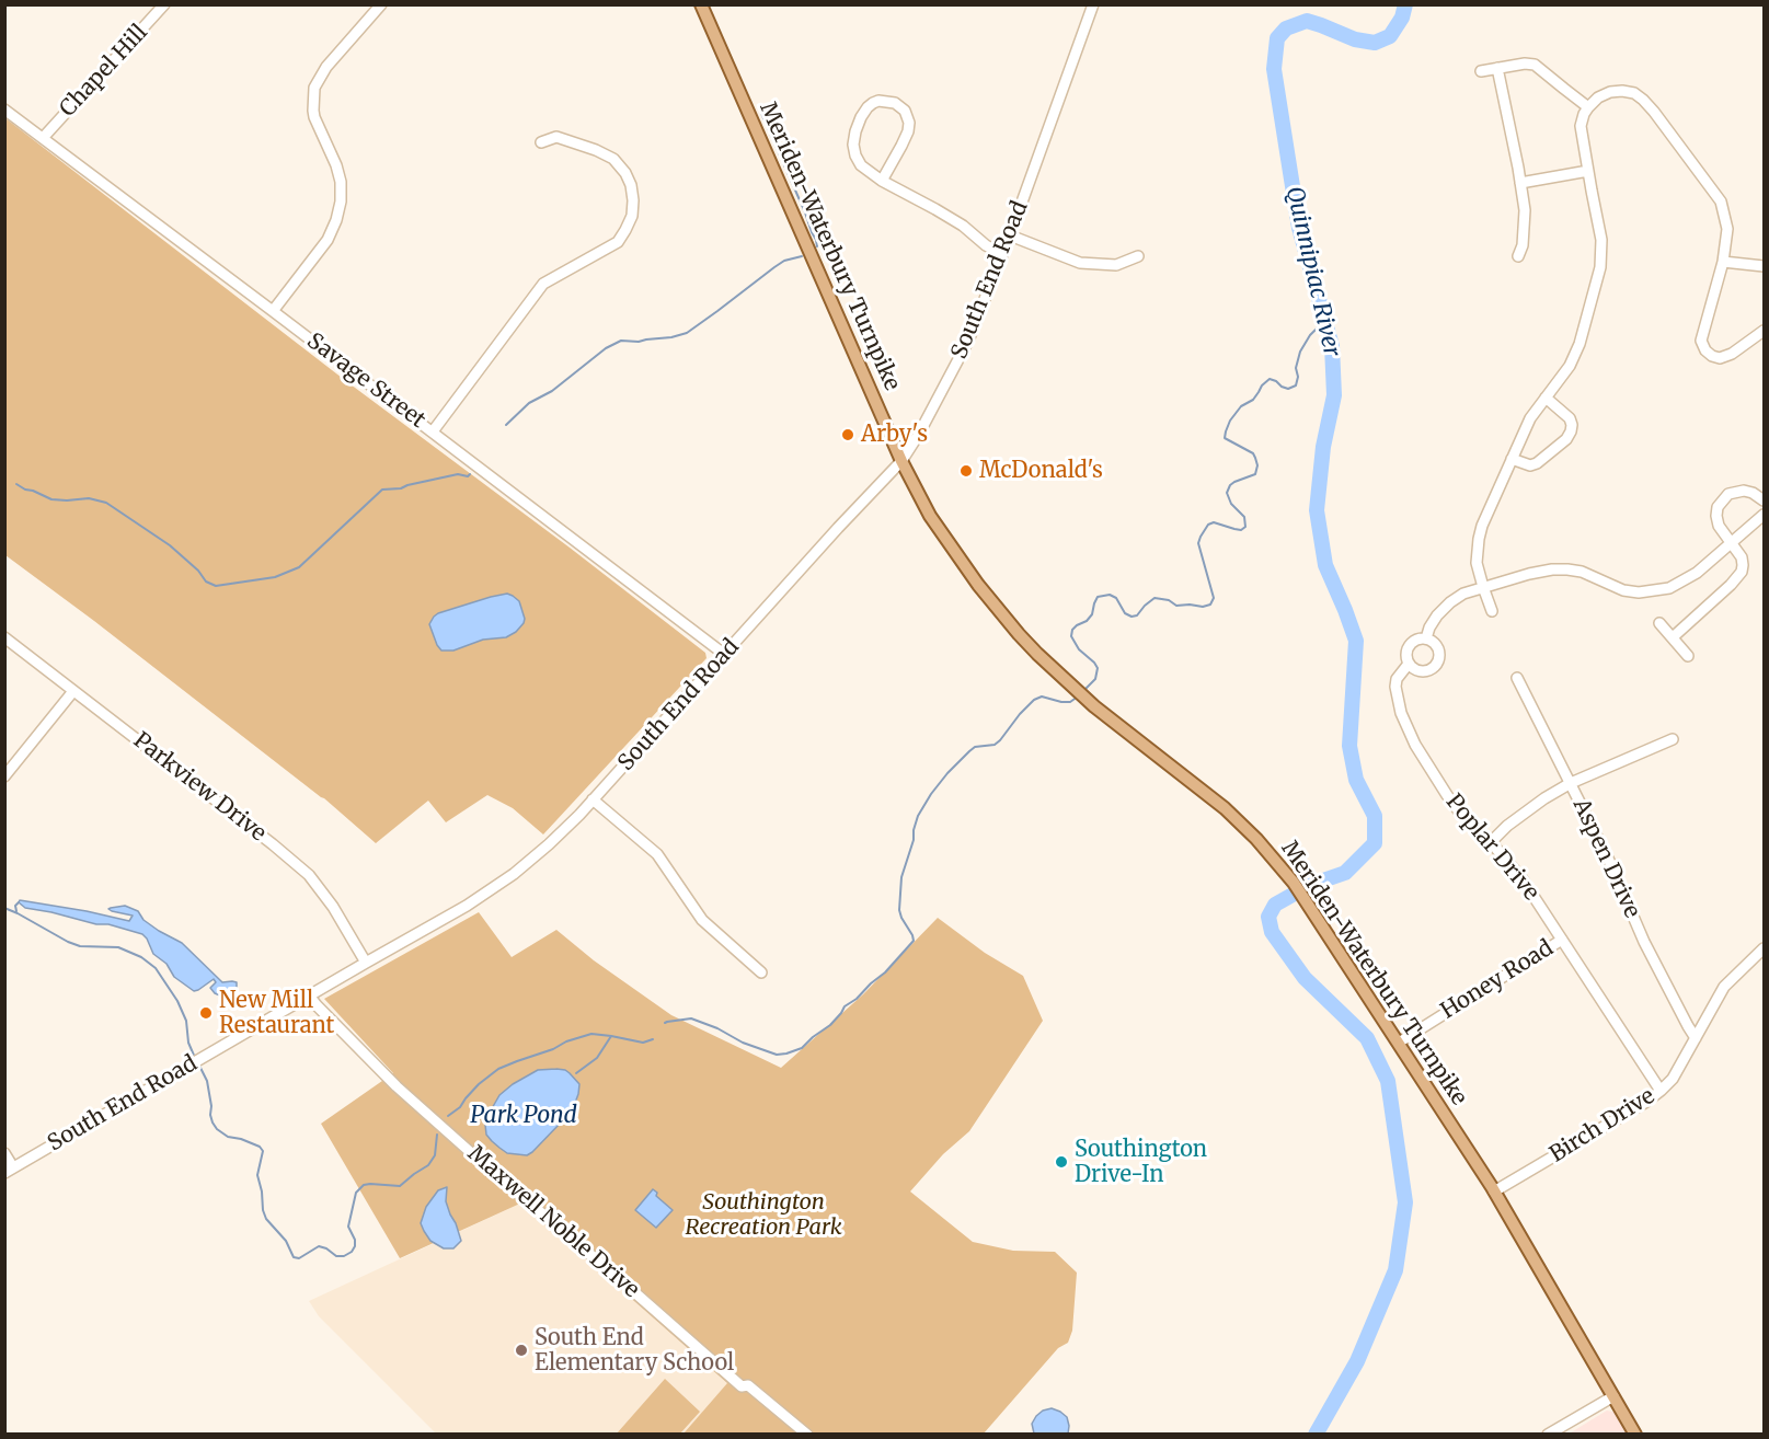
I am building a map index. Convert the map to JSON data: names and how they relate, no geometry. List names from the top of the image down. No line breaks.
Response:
{"streets":{"main road":["Meriden-Waterbury Turnpike"],"street":["Chapel Hill","South End Road","Savage Street","Parkview Drive","Poplar Drive","Aspen Drive","Honey Road","Birch Drive","Maxwell Noble Drive"]},"crossings":[["Chapel Hill","Savage Street"],["Meriden-Waterbury Turnpike","South End Road"],["Meriden-Waterbury Turnpike","Honey Road"],["Meriden-Waterbury Turnpike","Birch Drive"],["South End Road","Savage Street"],["South End Road","Parkview Drive"],["South End Road","Maxwell Noble Drive"],["Poplar Drive","Honey Road"],["Poplar Drive","Birch Drive"],["Aspen Drive","Birch Drive"]],"water":["Quinnipiac River","Park Pond"],"parks":["Southington Recreation Park"],"places":["Arby's","McDonald's","New Mill Restaurant","Southington Drive-In","South End Elementary School"]}
